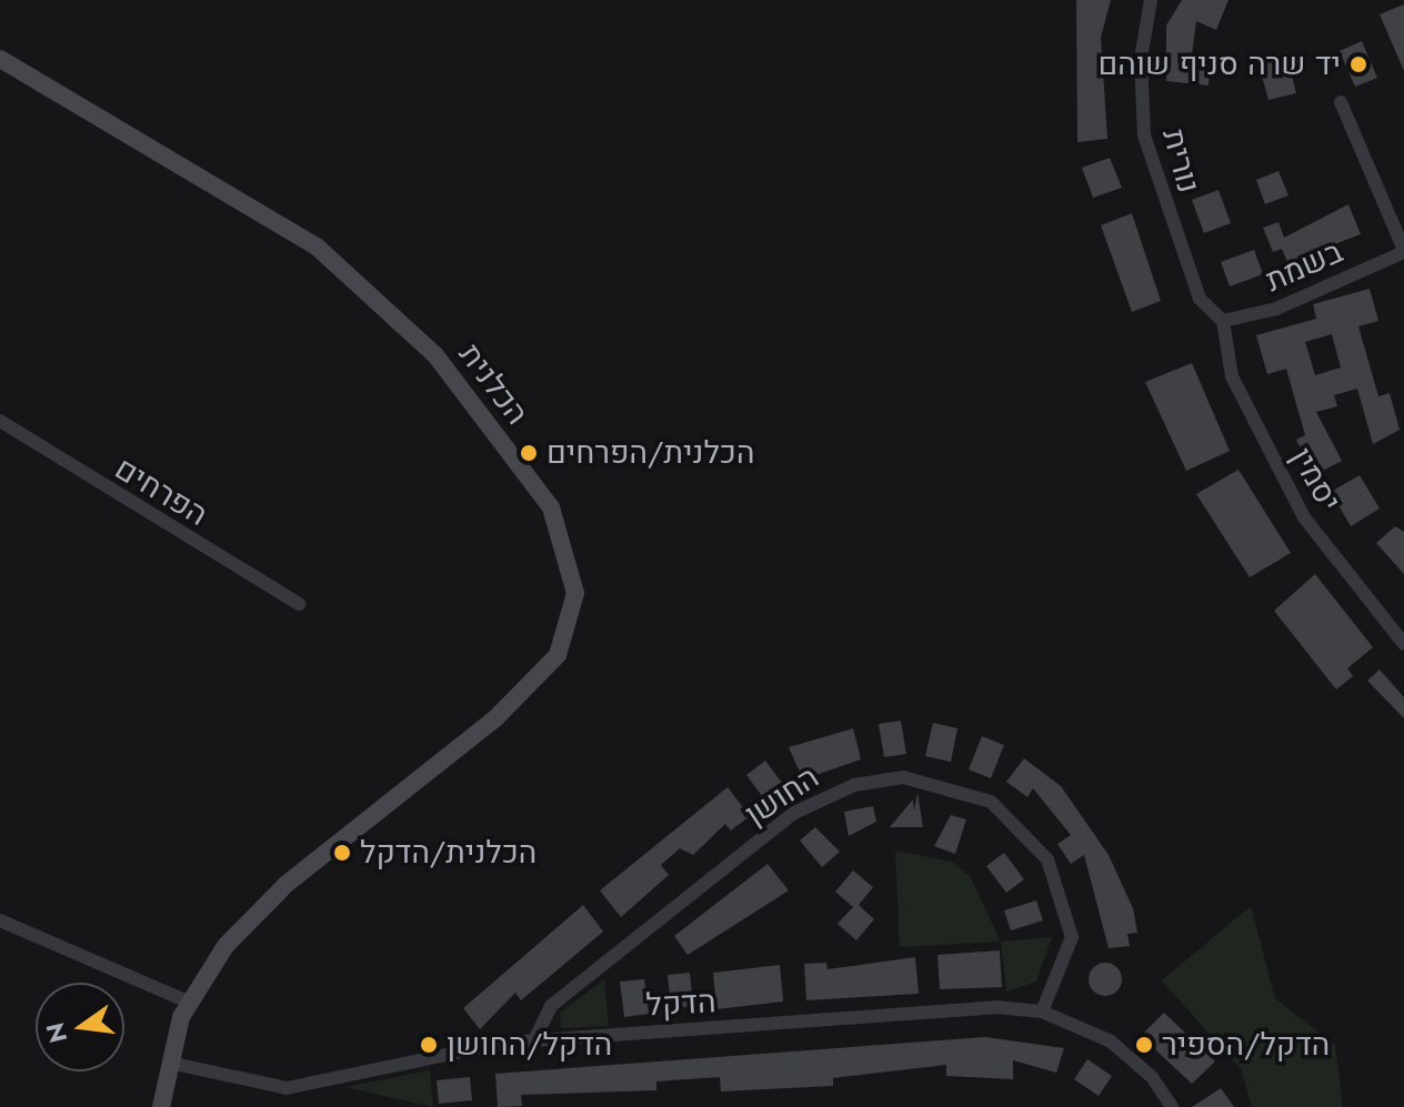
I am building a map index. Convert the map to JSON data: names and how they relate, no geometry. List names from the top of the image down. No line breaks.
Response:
{"streets":{"street":["נורית","בשמת","הכלנית","יסמין","הפרחים","החושן","הדקל"]},"crossings":[["נורית","בשמת"],["נורית","יסמין"],["בשמת","יסמין"],["הכלנית","הדקל"],["החושן","הדקל"]],"places":["יד שרה סניף שוהם","הכלנית/הפרחים","הכלנית/הדקל","הדקל/החושן","הדקל/הספיר"],"north":"left"}
